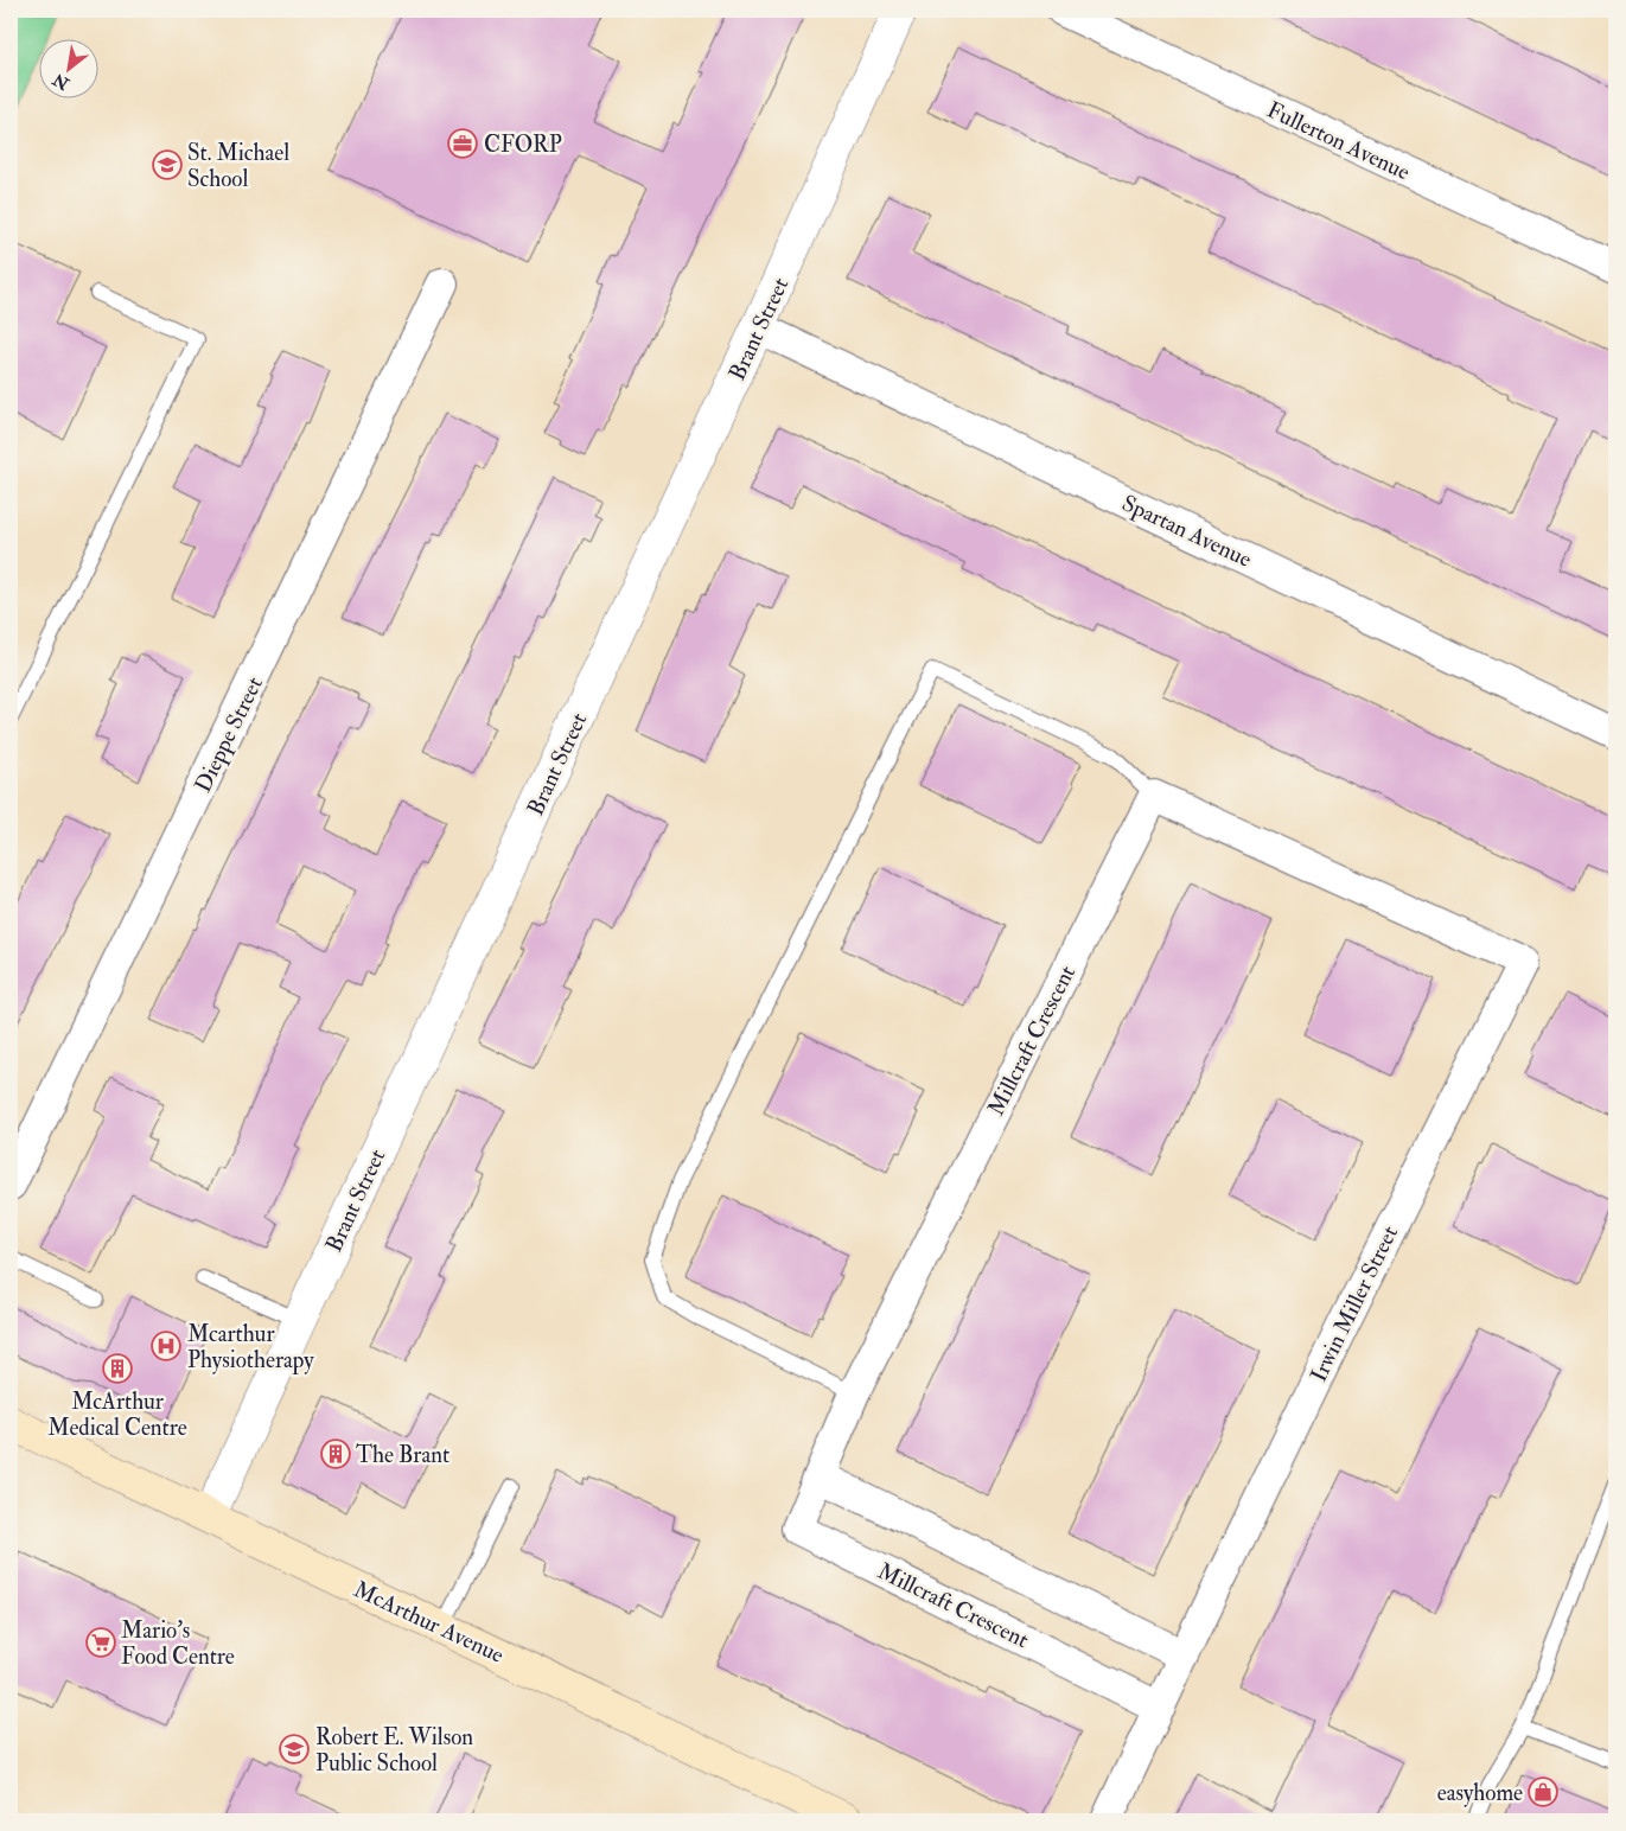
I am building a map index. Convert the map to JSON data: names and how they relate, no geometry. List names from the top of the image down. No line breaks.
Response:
{"streets":{"main road":["McArthur Avenue"],"street":["Fullerton Avenue","Brant Street","Spartan Avenue","Dieppe Street","Millcraft Crescent","Irwin Miller Street"]},"crossings":[["Brant Street","Spartan Avenue"],["Brant Street","McArthur Avenue"],["Millcraft Crescent","Irwin Miller Street"]],"places":{"office":["CFORP"],"school or university":["St. Michael School","Robert E. Wilson Public School"],"hospital":["Mcarthur Physiotherapy"],"building":["McArthur Medical Centre","The Brant"],"supermarket":["Mario's Food Centre"],"shop":["easyhome"]},"north":"bottom left"}
